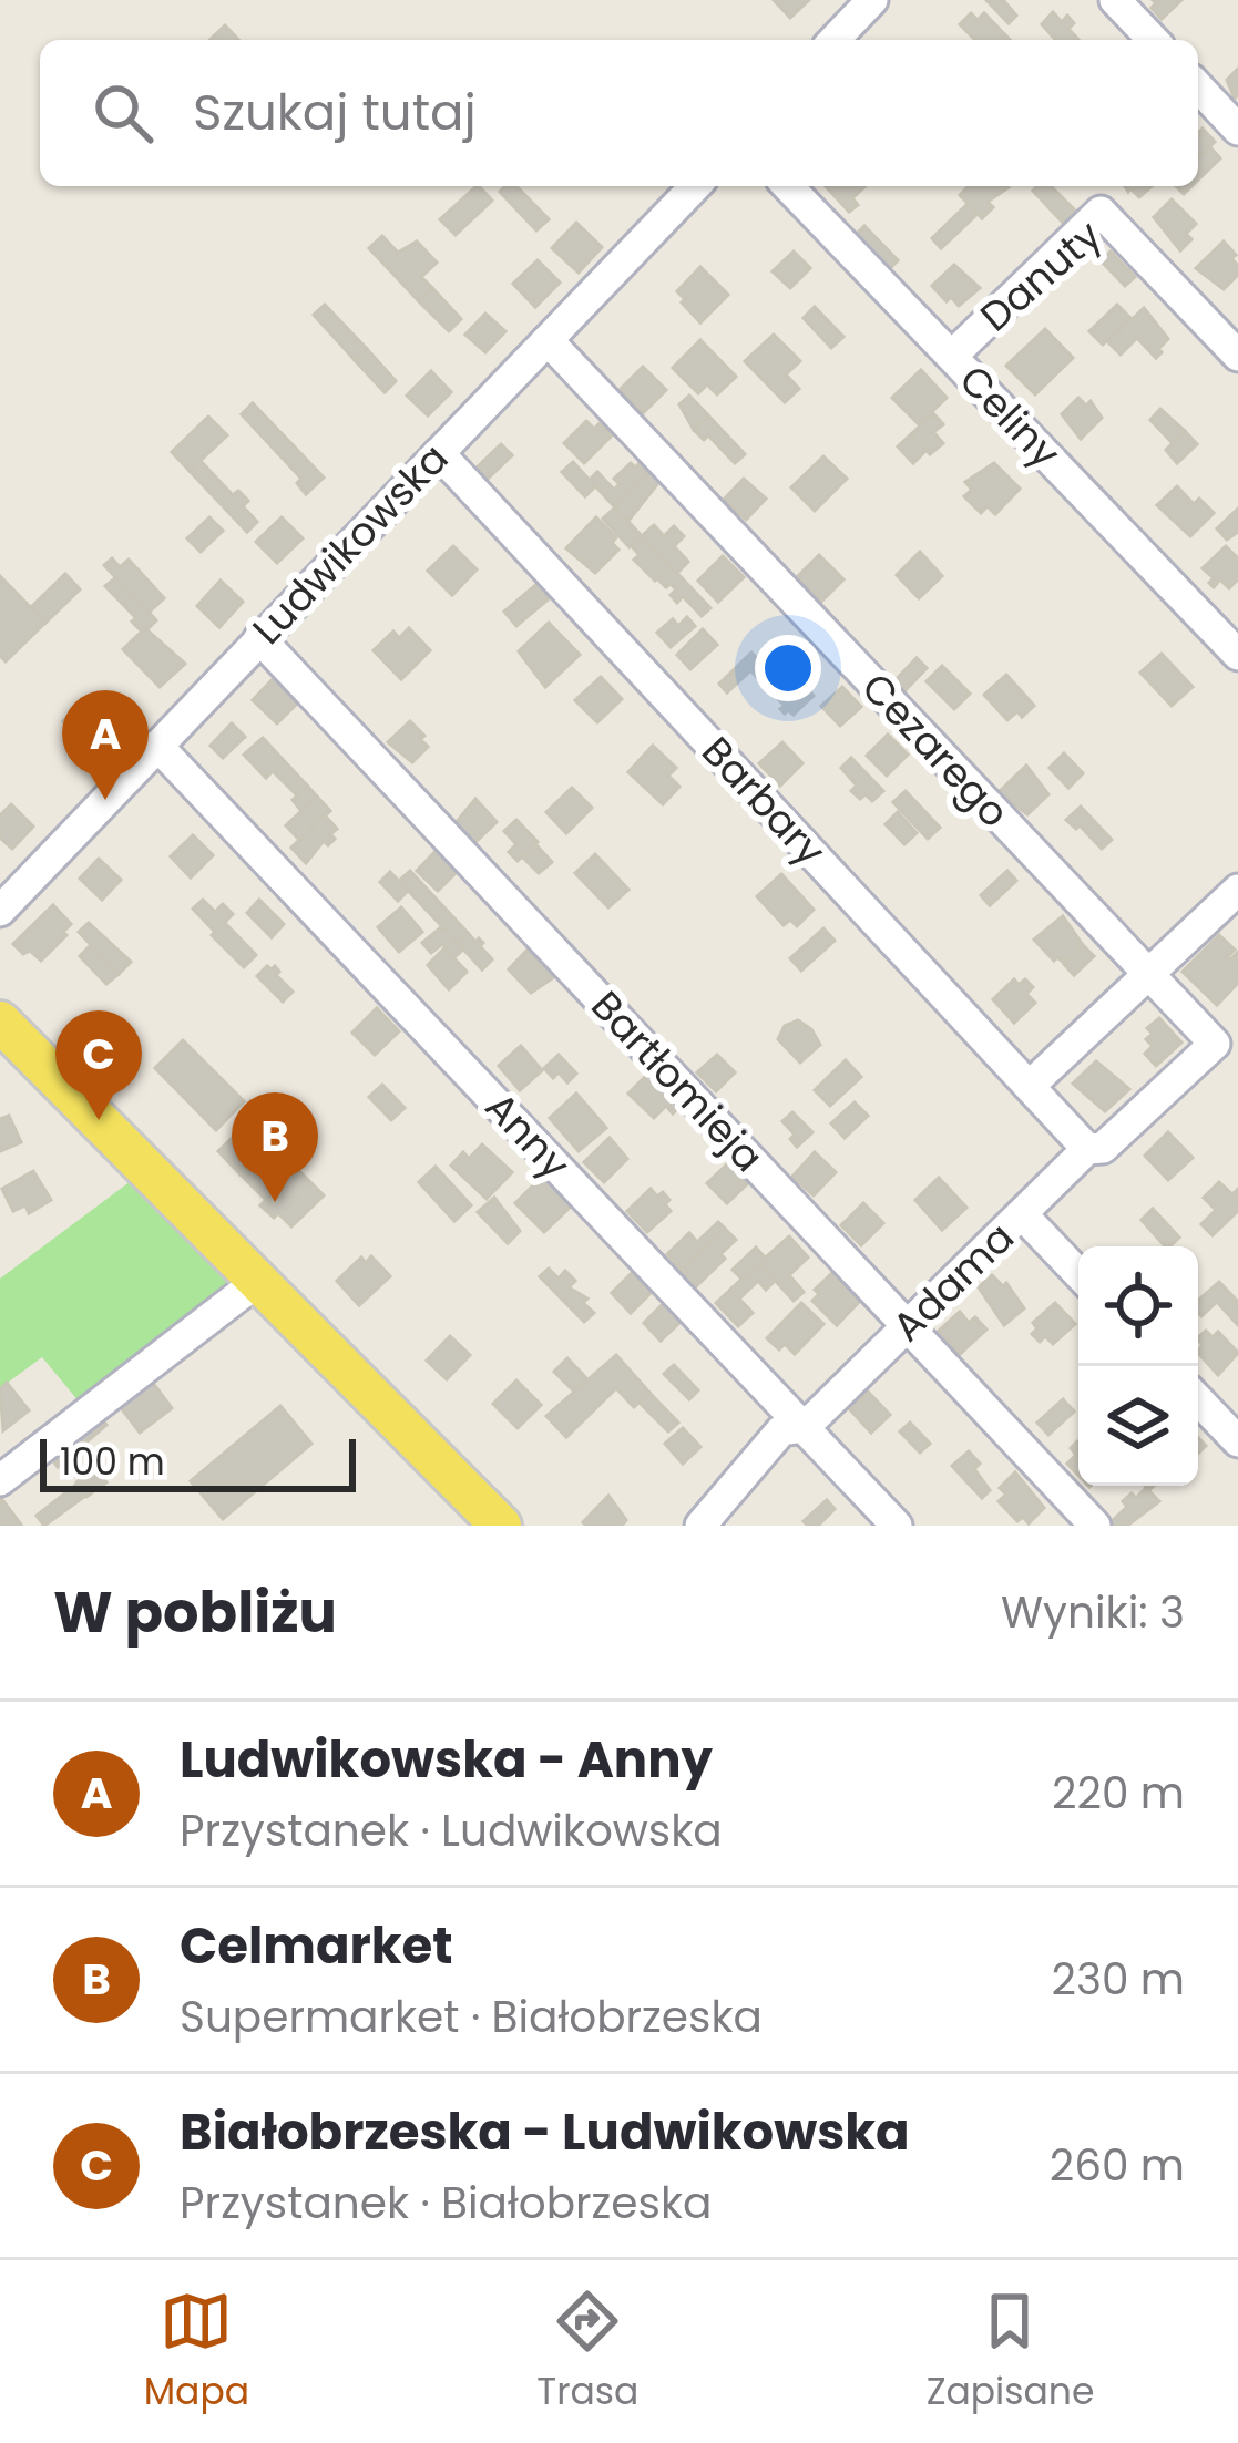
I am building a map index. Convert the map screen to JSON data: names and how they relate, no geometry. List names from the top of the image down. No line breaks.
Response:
{"streets":{"street":["Danuty","Celiny","Ludwikowska","Cezarego","Barbary","Bartłomieja","Anny","Adama"]},"crossings":[["Danuty","Celiny"],["Ludwikowska","Cezarego"],["Ludwikowska","Barbary"],["Ludwikowska","Bartłomieja"],["Ludwikowska","Anny"],["Cezarego","Adama"],["Barbary","Adama"],["Bartłomieja","Adama"],["Anny","Adama"]],"scale_bar":"100 m","page":{"search":"Szukaj tutaj","pins":["A","C","B"],"scale":"100 m","heading":["W pobliżu","Wyniki: 3"],"list":[{"mark":"A","name":"Ludwikowska - Anny","note":"Przystanek · Ludwikowska","value":"220 m"},{"mark":"B","name":"Celmarket","note":"Supermarket · Białobrzeska","value":"230 m"},{"mark":"C","name":"Białobrzeska - Ludwikowska","note":"Przystanek · Białobrzeska","value":"260 m"}],"nav":["Mapa","Trasa","Zapisane"]}}
